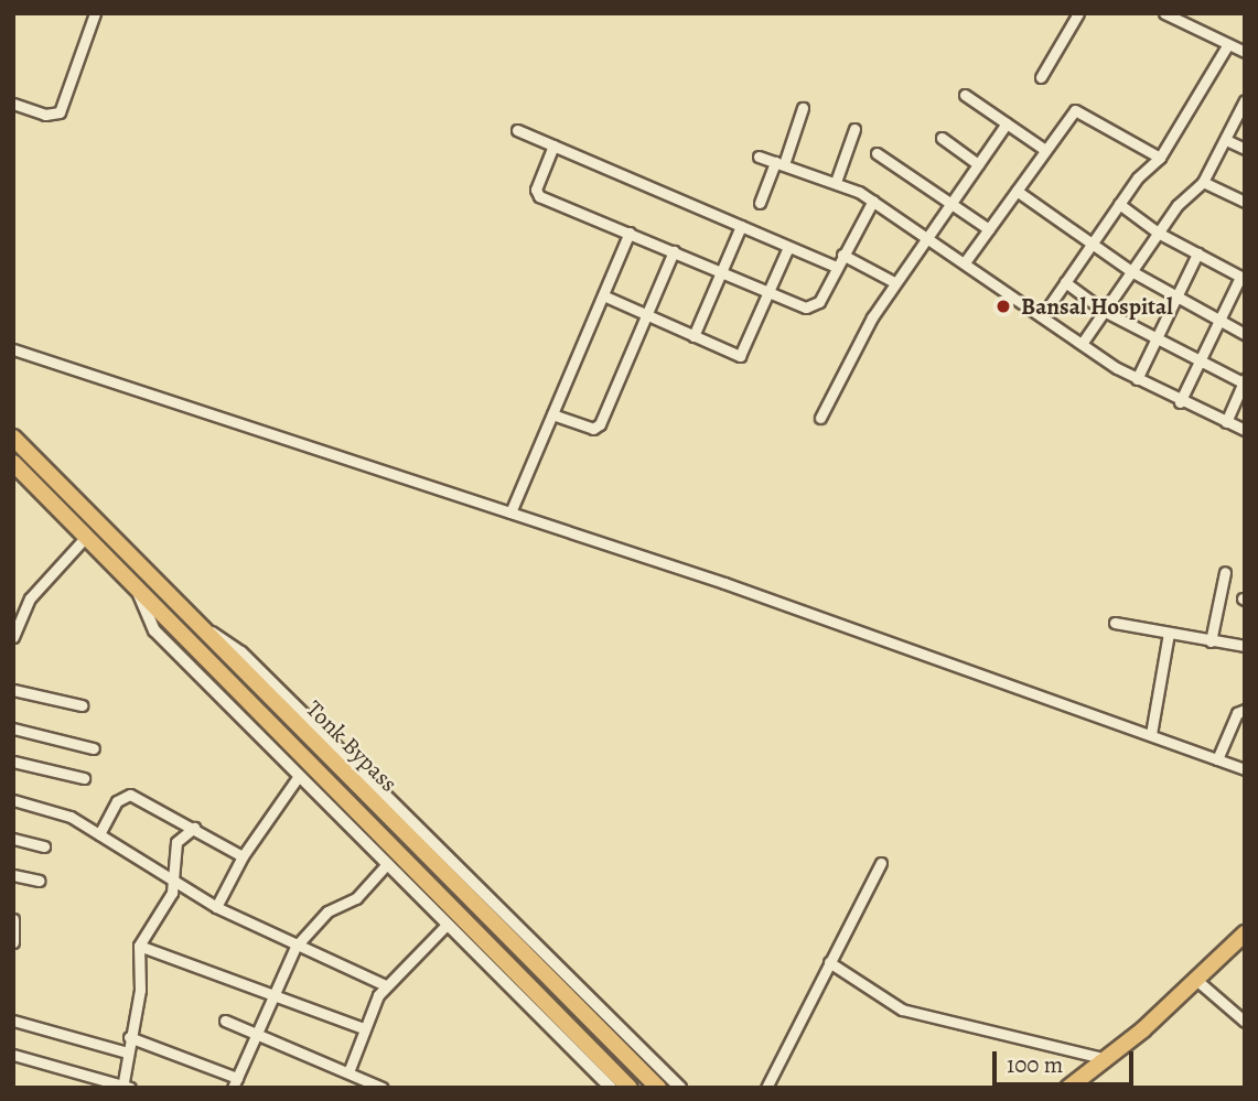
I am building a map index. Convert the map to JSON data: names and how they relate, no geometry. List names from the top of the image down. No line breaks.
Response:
{"streets":{"main road":["Tonk Bypass"]},"places":["Bansal Hospital"],"scale_bar":"100 m"}
